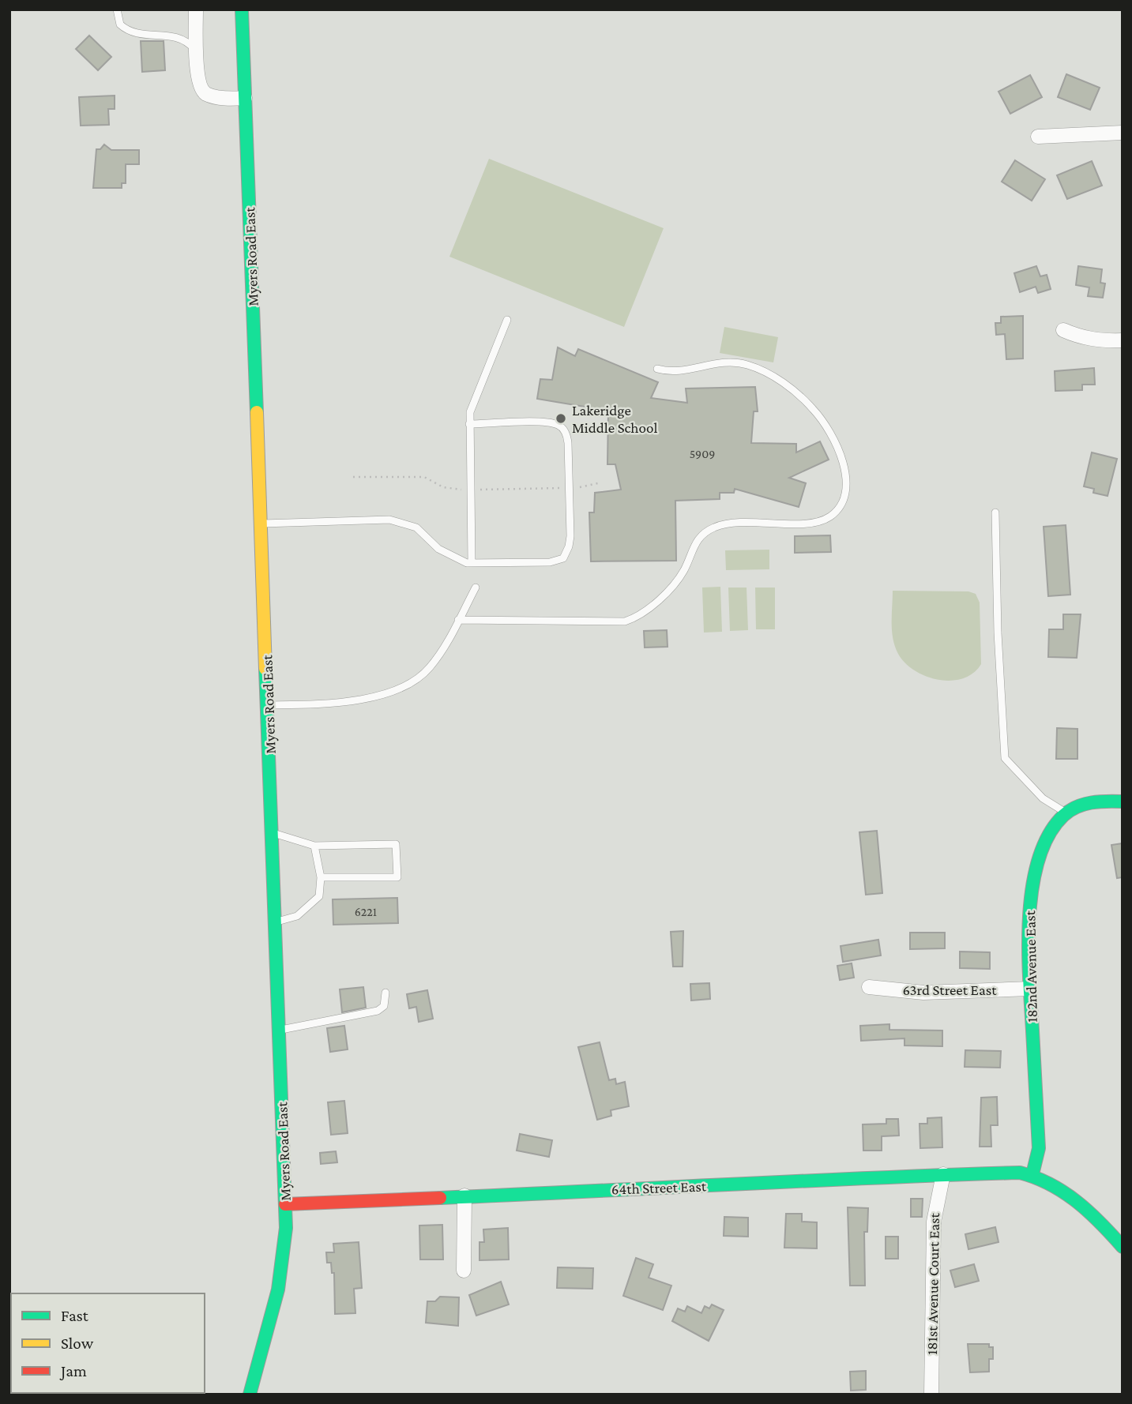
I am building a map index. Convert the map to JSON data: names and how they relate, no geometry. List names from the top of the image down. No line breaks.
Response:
{"streets":{"street":["Myers Road East","182nd Avenue East","63rd Street East","64th Street East","181st Avenue Court East"]},"crossings":[["Myers Road East","64th Street East"],["182nd Avenue East","63rd Street East"],["182nd Avenue East","64th Street East"],["64th Street East","181st Avenue Court East"]],"places":["Lakeridge Middle School"],"house_numbers":["5909","6221"],"legend":["Fast","Slow","Jam"]}
